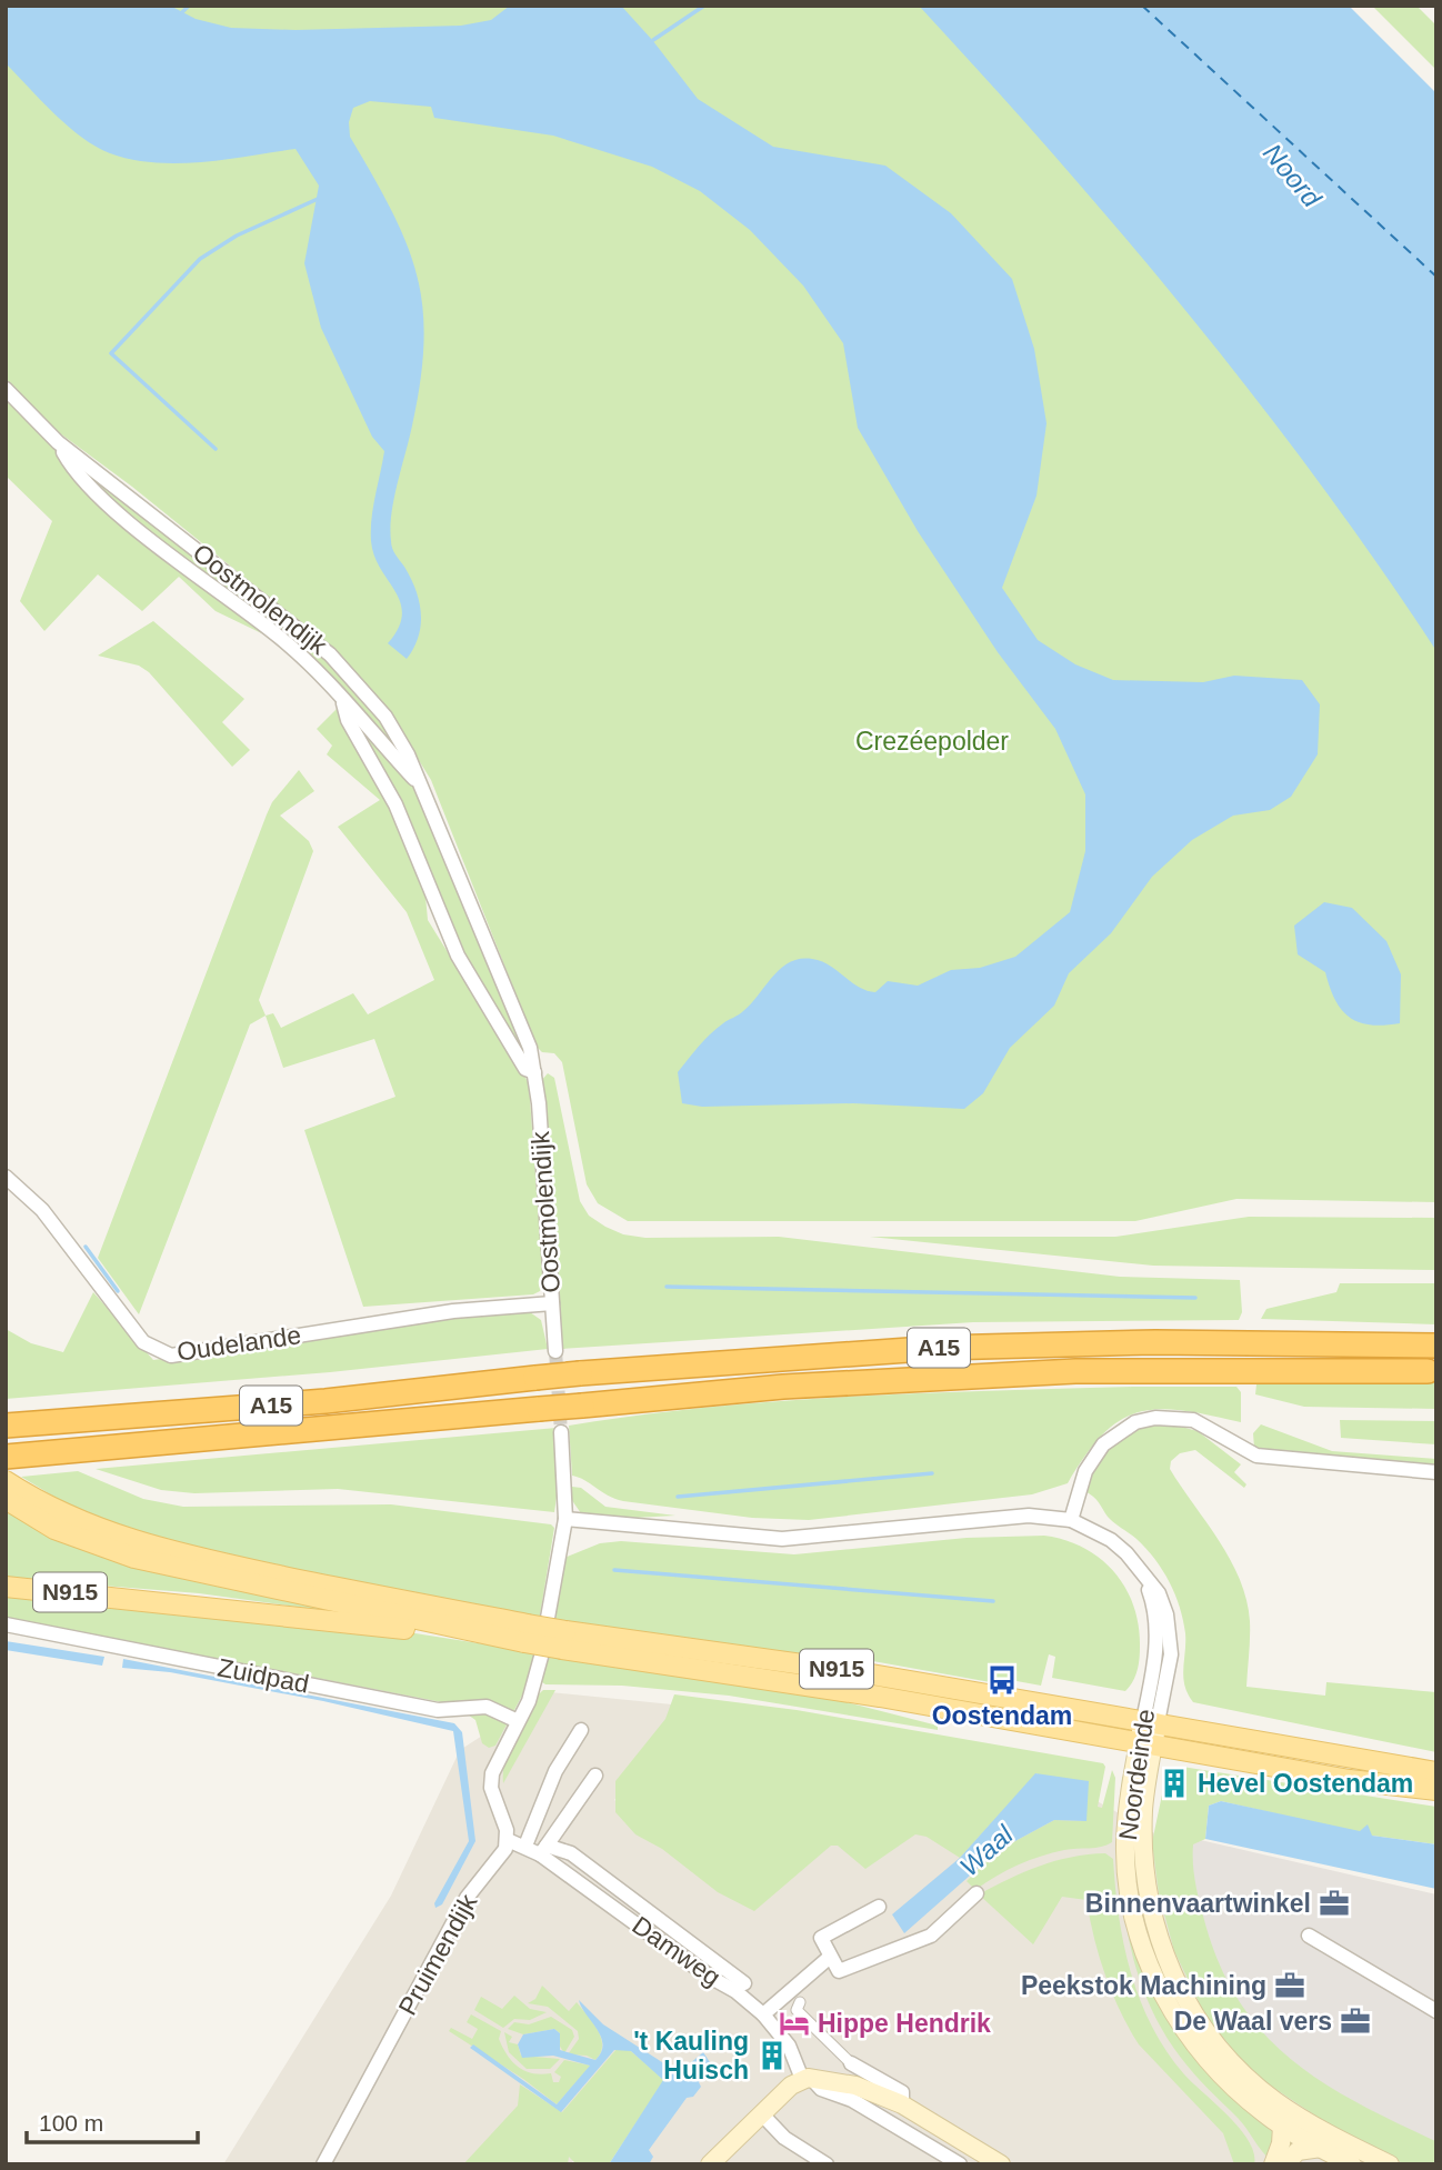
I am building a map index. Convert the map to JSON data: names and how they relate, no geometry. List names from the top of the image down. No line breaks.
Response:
{"streets":{"highway":["A15"],"main road":["N915","Noordeinde"],"street":["Oostmolendijk","Oudelande","Zuidpad","Damweg","Pruimendijk"]},"crossings":[["Oostmolendijk","Oudelande"],["N915","Noordeinde"],["Damweg","Pruimendijk"]],"water":["Noord","Waal"],"parks":["Crezéepolder"],"places":{"bus stop":["Oostendam"],"building":["Hevel Oostendam","'t Kauling Huisch"],"office":["Binnenvaartwinkel","Peekstok Machining","De Waal vers"],"hotel":["Hippe Hendrik"]},"scale_bar":"100 m"}
